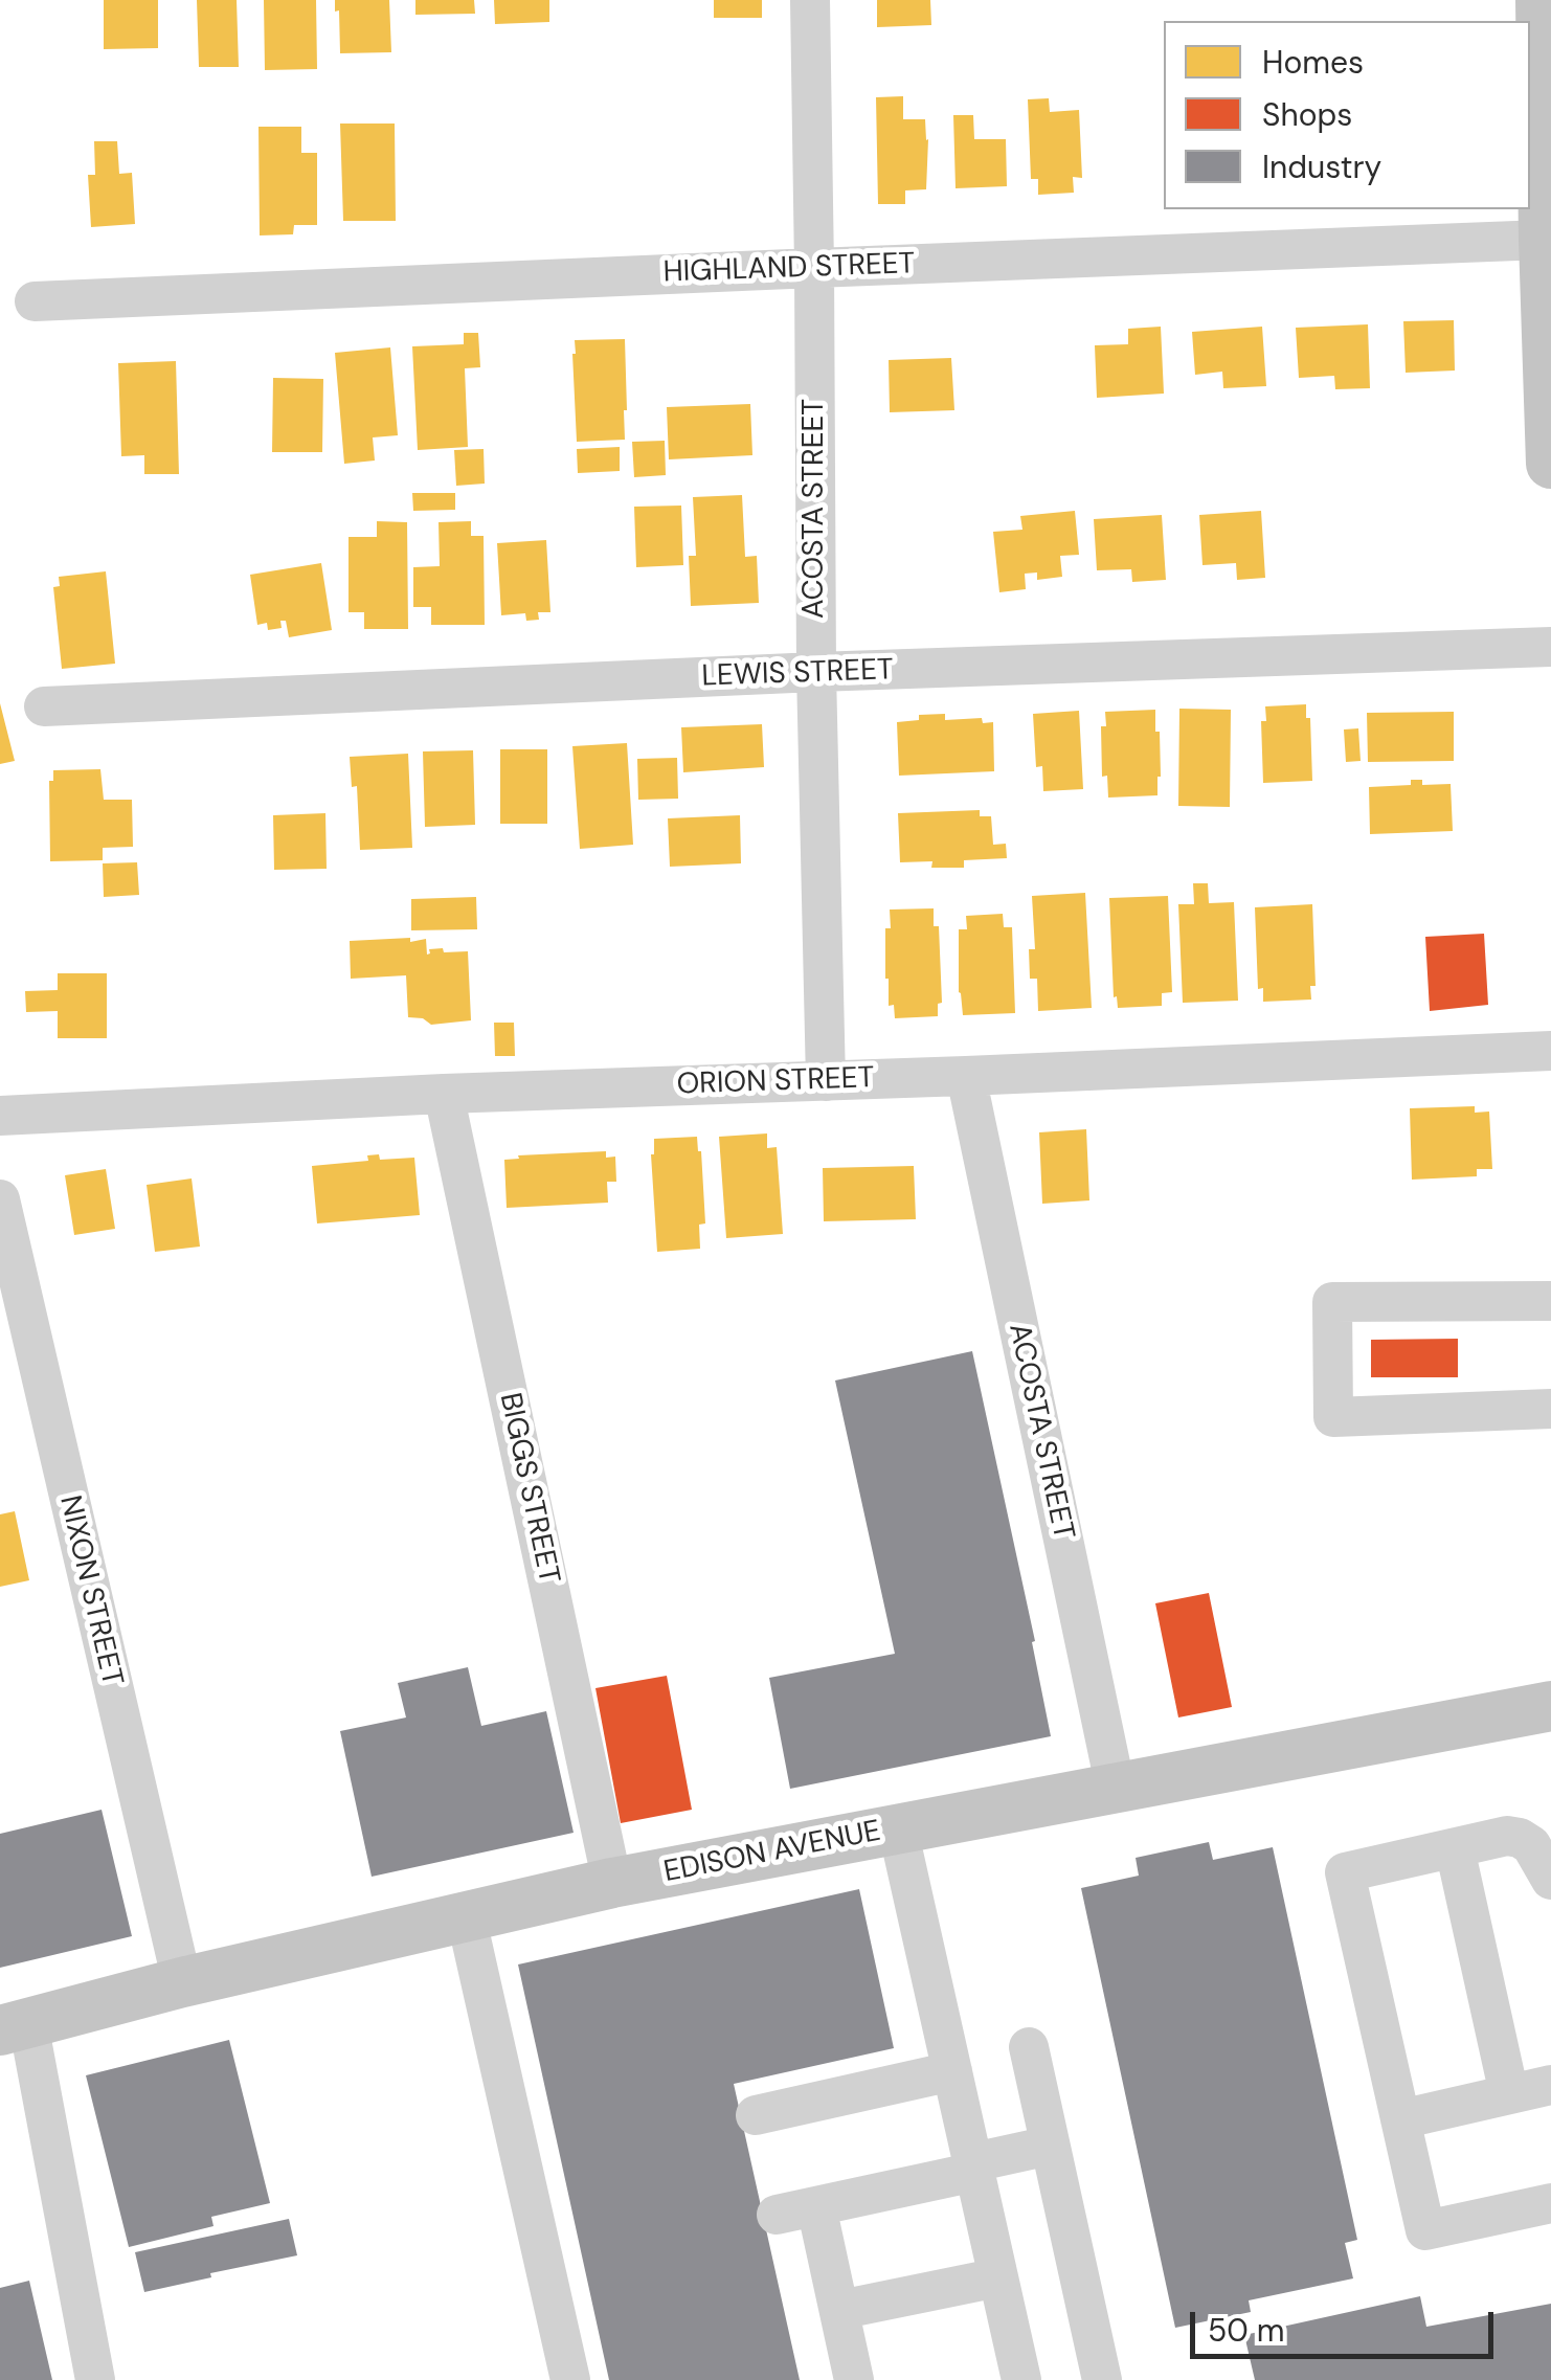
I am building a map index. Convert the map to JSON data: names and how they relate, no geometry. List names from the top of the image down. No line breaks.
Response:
{"streets":{"main road":["EDISON AVENUE"],"street":["HIGHLAND STREET","ACOSTA STREET","LEWIS STREET","ORION STREET","BIGGS STREET","NIXON STREET"]},"crossings":[["HIGHLAND STREET","ACOSTA STREET"],["ACOSTA STREET","LEWIS STREET"],["ACOSTA STREET","ORION STREET"],["ACOSTA STREET","EDISON AVENUE"],["ORION STREET","BIGGS STREET"],["BIGGS STREET","EDISON AVENUE"],["NIXON STREET","EDISON AVENUE"]],"legend":["Homes","Shops","Industry"],"scale_bar":"50 m"}
